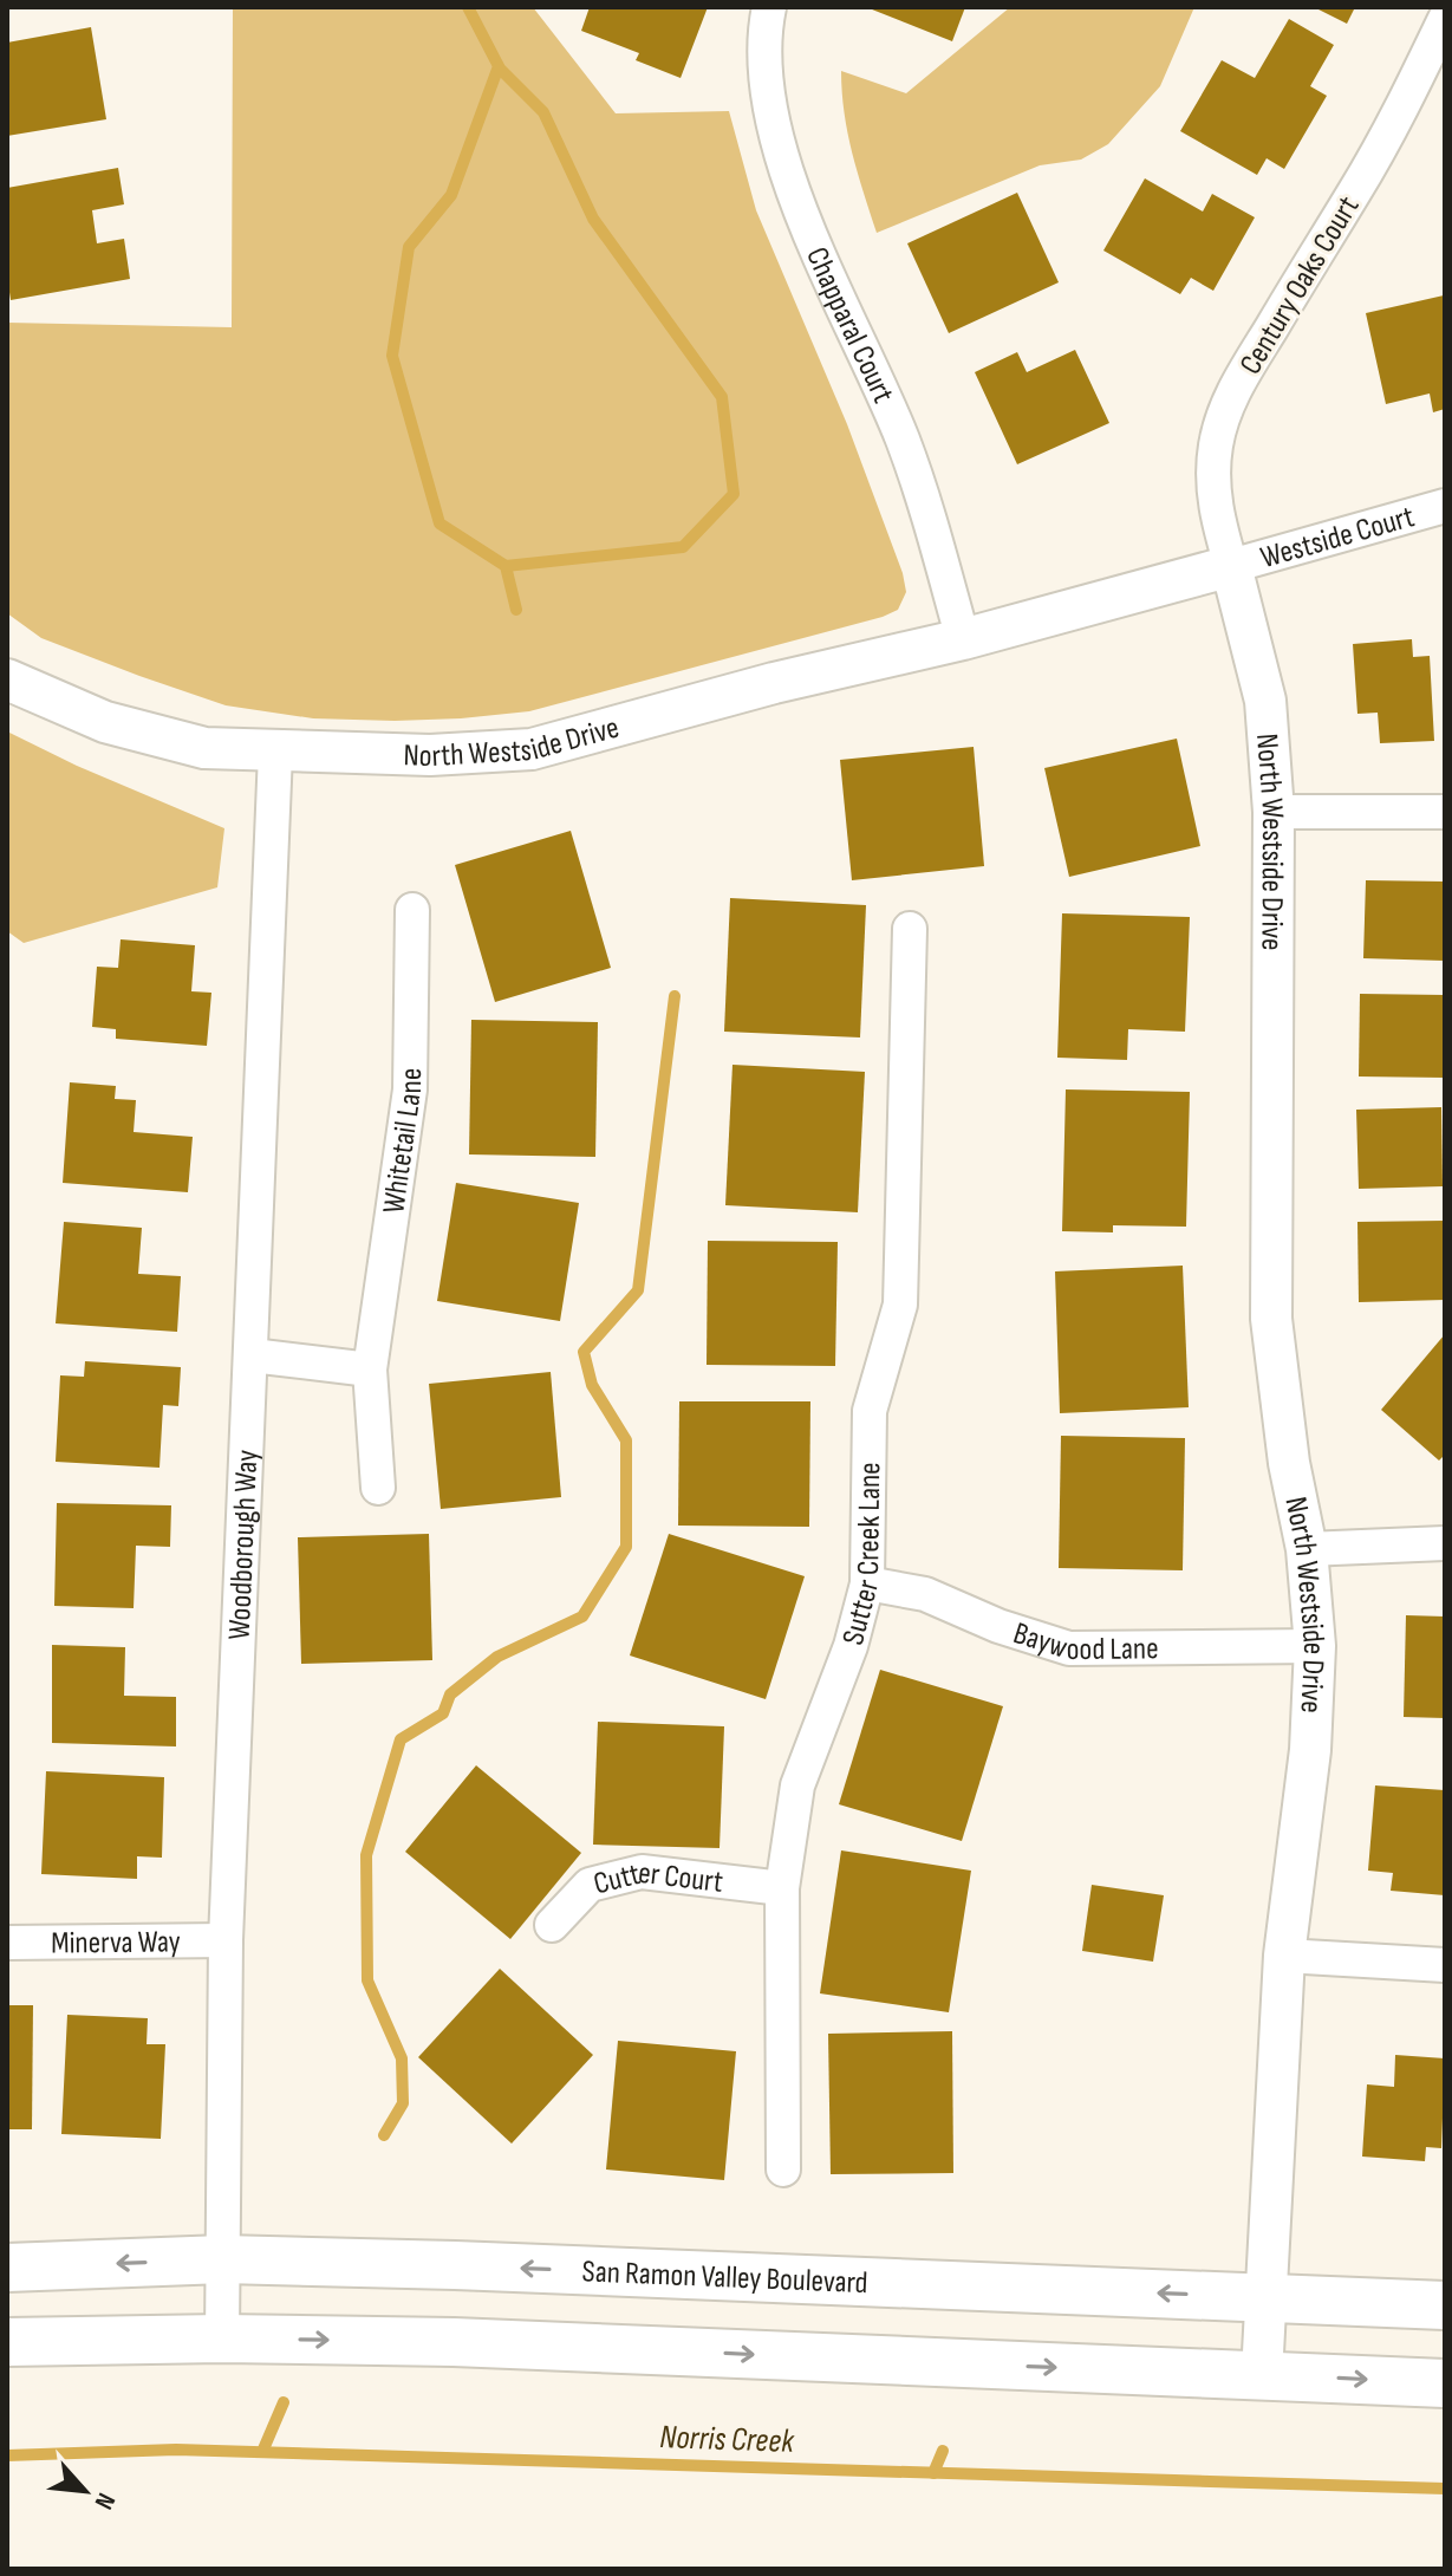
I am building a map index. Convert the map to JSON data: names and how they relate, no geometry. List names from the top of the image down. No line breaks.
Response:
{"streets":{"main road":["San Ramon Valley Boulevard"],"street":["Century Oaks Court","Chapparal Court","Westside Court","North Westside Drive","Whitetail Lane","Woodborough Way","Sutter Creek Lane","Baywood Lane","Cutter Court","Minerva Way"]},"crossings":[["Century Oaks Court","Westside Court"],["Century Oaks Court","North Westside Drive"],["Chapparal Court","North Westside Drive"],["Westside Court","North Westside Drive"],["North Westside Drive","Woodborough Way"],["North Westside Drive","Baywood Lane"],["North Westside Drive","San Ramon Valley Boulevard"],["Woodborough Way","Minerva Way"],["Woodborough Way","San Ramon Valley Boulevard"],["Sutter Creek Lane","Baywood Lane"],["Sutter Creek Lane","Cutter Court"]],"water":["Norris Creek"],"north":"bottom right"}
